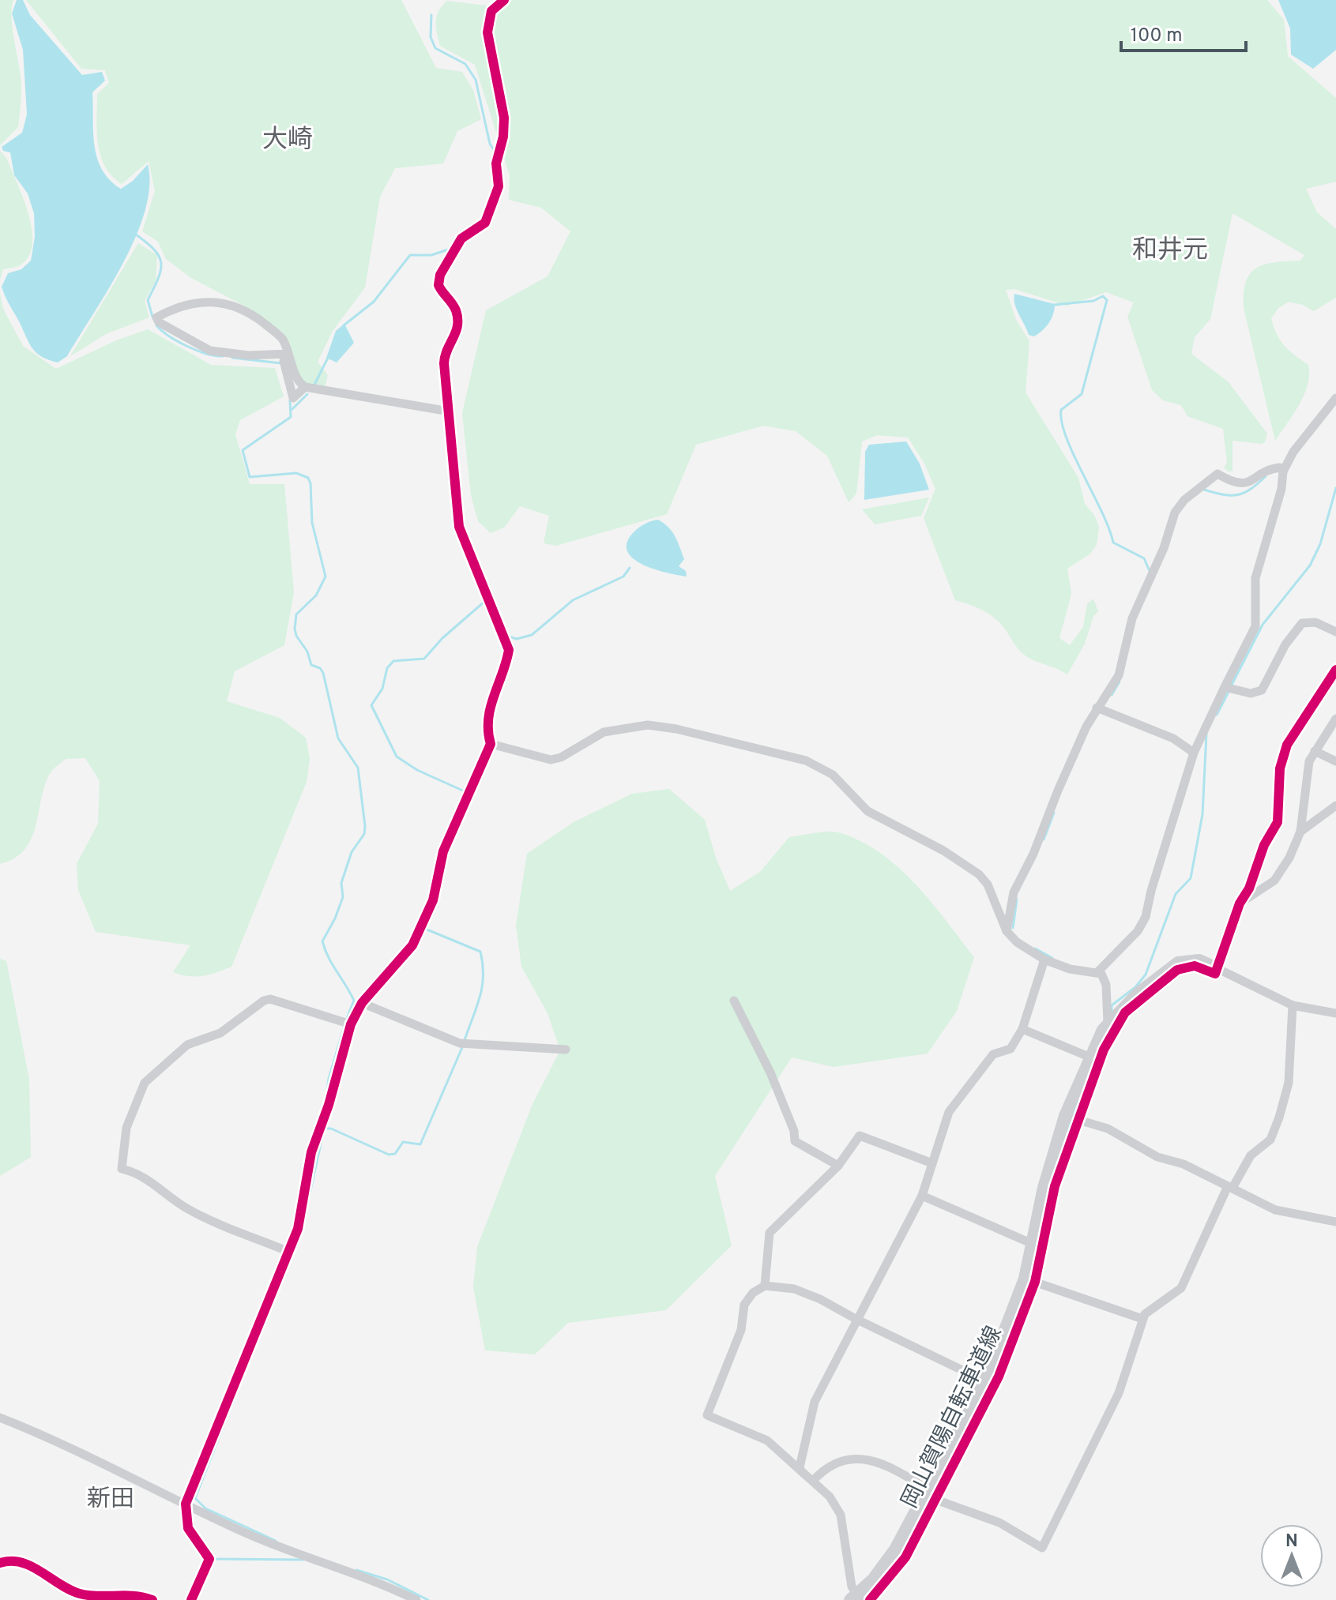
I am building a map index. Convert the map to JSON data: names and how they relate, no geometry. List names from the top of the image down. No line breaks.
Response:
{"streets":{"cycle path":["岡山賀陽自転車道線"]},"districts":["大崎","和井元","新田"],"scale_bar":"100 m","north":"top"}
